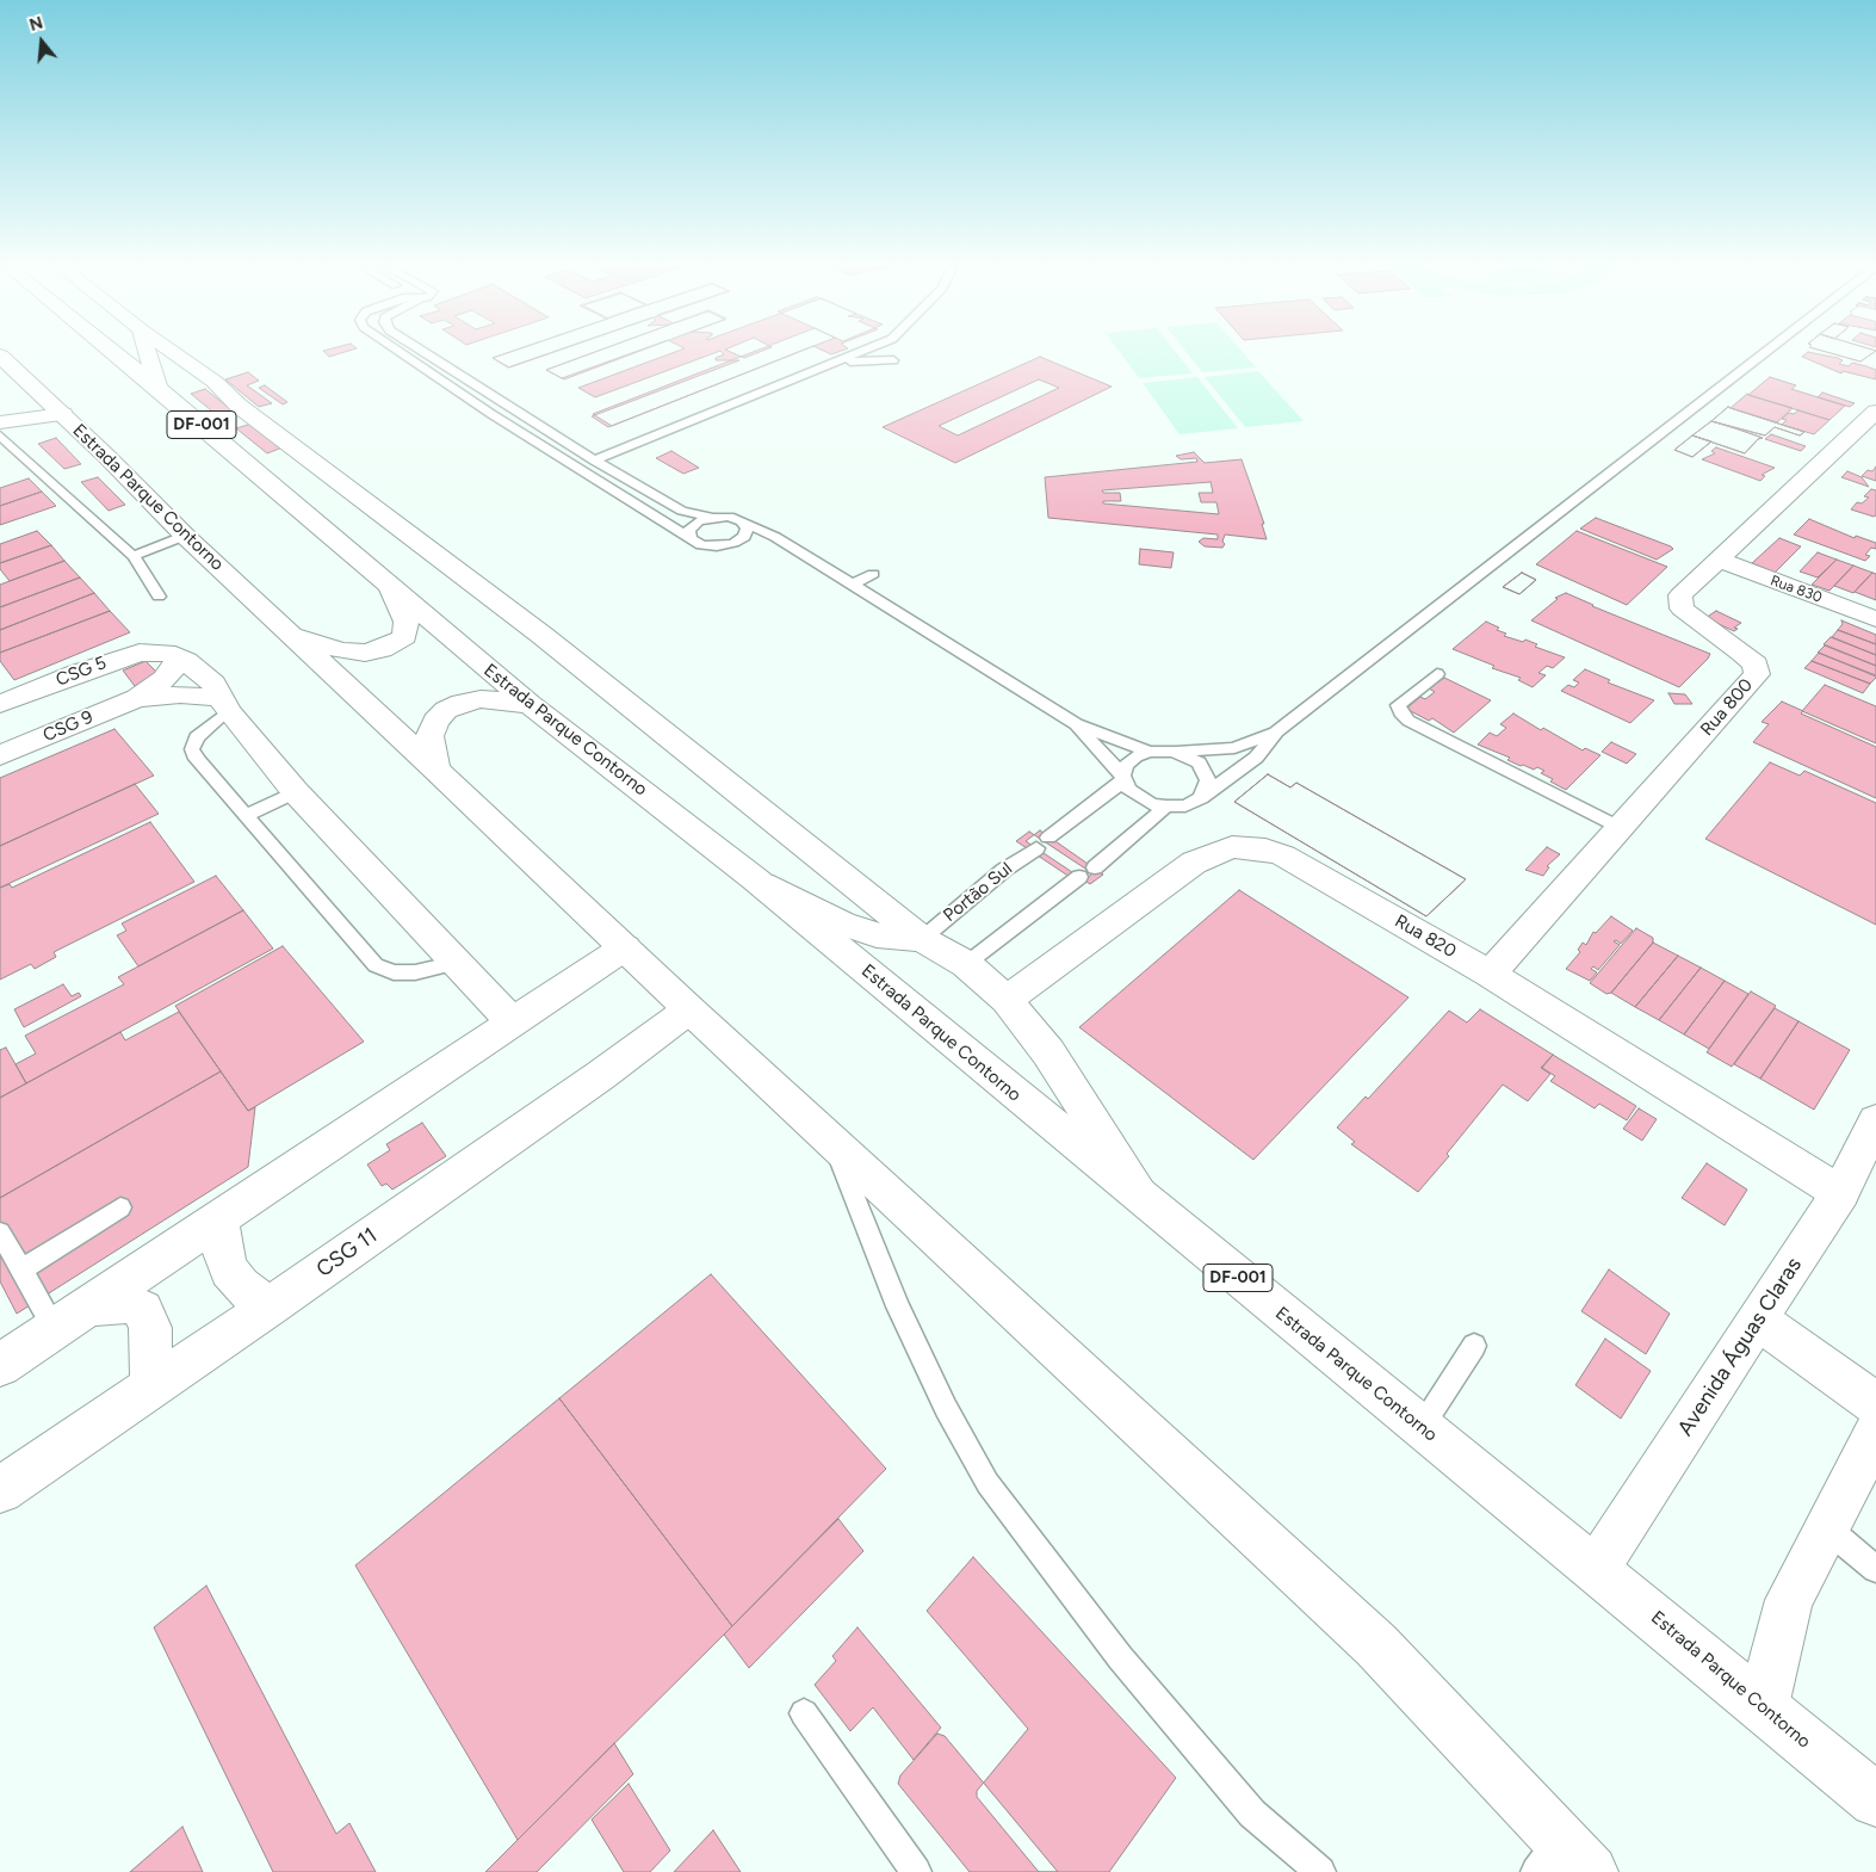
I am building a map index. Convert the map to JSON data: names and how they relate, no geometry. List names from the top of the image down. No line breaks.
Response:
{"streets":{"main road":["DF-001","Estrada Parque Contorno","Rua 830","CSG 5","Rua 800","CSG 9","Rua 820","CSG 11","Avenida Águas Claras"],"lane":["Portão Sul"]},"crossings":[["Estrada Parque Contorno","CSG 11"],["Estrada Parque Contorno","Avenida Águas Claras"],["Rua 830","Rua 800"],["CSG 5","CSG 9"],["Rua 800","Rua 820"],["Rua 820","Avenida Águas Claras"]],"north":"top"}
